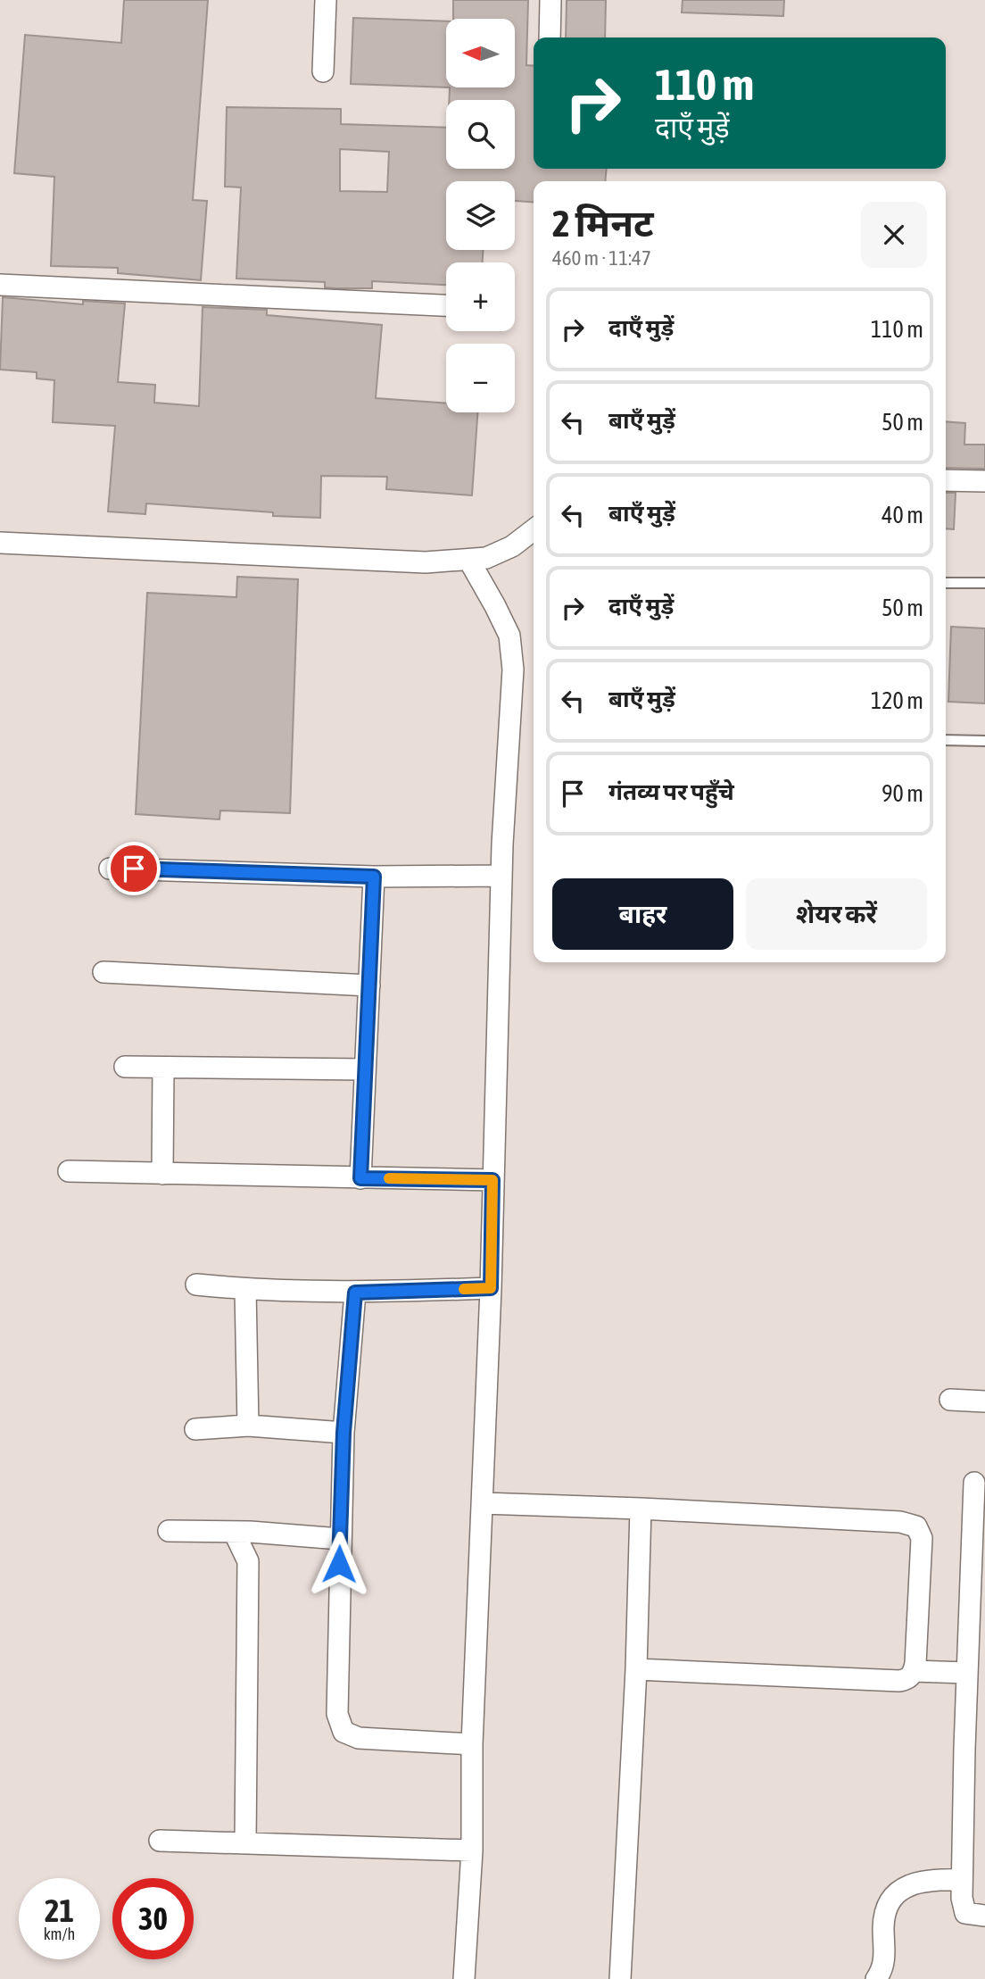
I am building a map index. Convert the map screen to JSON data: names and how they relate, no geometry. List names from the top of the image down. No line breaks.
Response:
{"north":"left","page":{"map_buttons":["+","−"],"turn":["110 m","दाएँ मुड़ें"],"heading":["2 मिनट","460 m · 11:47"],"list":[{"name":"दाएँ मुड़ें","value":"110 m"},{"name":"बाएँ मुड़ें","value":"50 m"},{"name":"बाएँ मुड़ें","value":"40 m"},{"name":"दाएँ मुड़ें","value":"50 m"},{"name":"बाएँ मुड़ें","value":"120 m"},{"name":"गंतव्य पर पहुँचे","value":"90 m"}],"buttons":["बाहर","शेयर करें"],"speed":"21 km/h","limit":"30"}}
